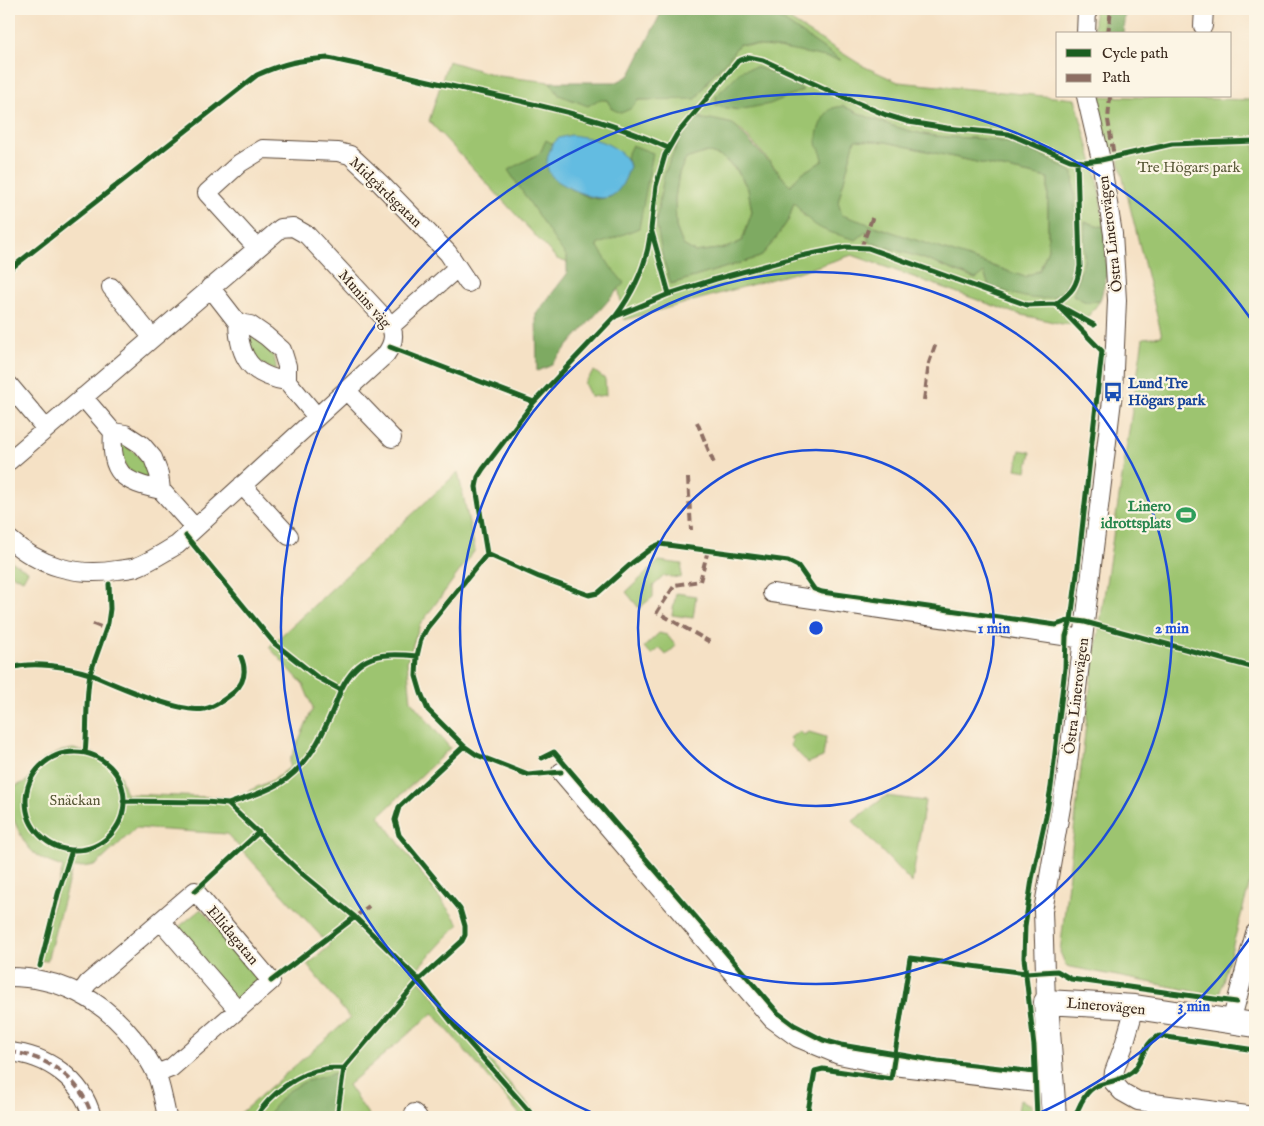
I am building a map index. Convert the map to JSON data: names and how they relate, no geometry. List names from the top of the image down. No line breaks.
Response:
{"streets":{"street":["Midgårdsgatan","Östra Linerovägen","Munins väg","Ellidagatan","Linerovägen"]},"crossings":[["Midgårdsgatan","Munins väg"],["Östra Linerovägen","Linerovägen"]],"parks":["Tre Högars park","Snäckan"],"places":{"bus stop":["Lund Tre Högars park"],"sports":["Linero idrottsplats"]},"legend":["Cycle path","Path"],"rings":["1 min","2 min","3 min"]}
